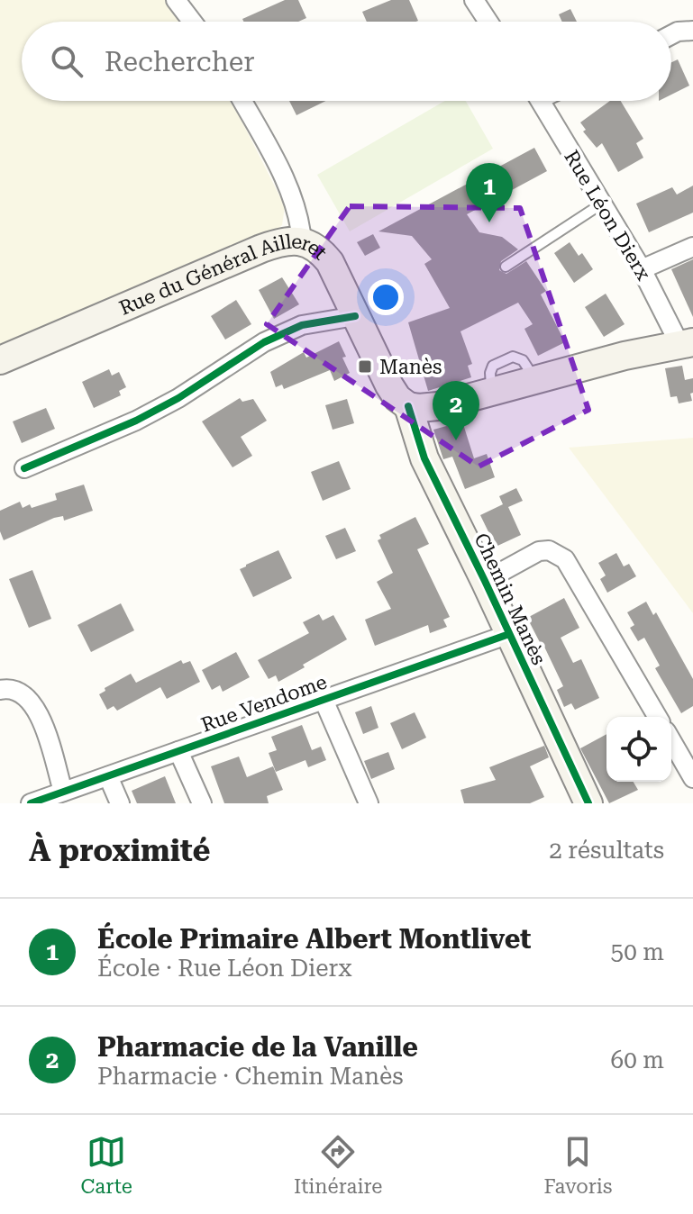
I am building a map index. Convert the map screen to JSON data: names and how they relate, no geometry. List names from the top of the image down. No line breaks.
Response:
{"streets":{"main road":["Rue du Général Ailleret","Chemin Manès"],"street":["Rue Léon Dierx","Rue Vendome"]},"crossings":[["Rue du Général Ailleret","Chemin Manès"],["Chemin Manès","Rue Vendome"]],"places":{"transit":["Manès"]},"page":{"search":"Rechercher","pins":["1","2"],"heading":["À proximité","2 résultats"],"list":[{"mark":"1","name":"École Primaire Albert Montlivet","note":"École · Rue Léon Dierx","value":"50 m"},{"mark":"2","name":"Pharmacie de la Vanille","note":"Pharmacie · Chemin Manès","value":"60 m"}],"nav":["Carte","Itinéraire","Favoris"]}}
